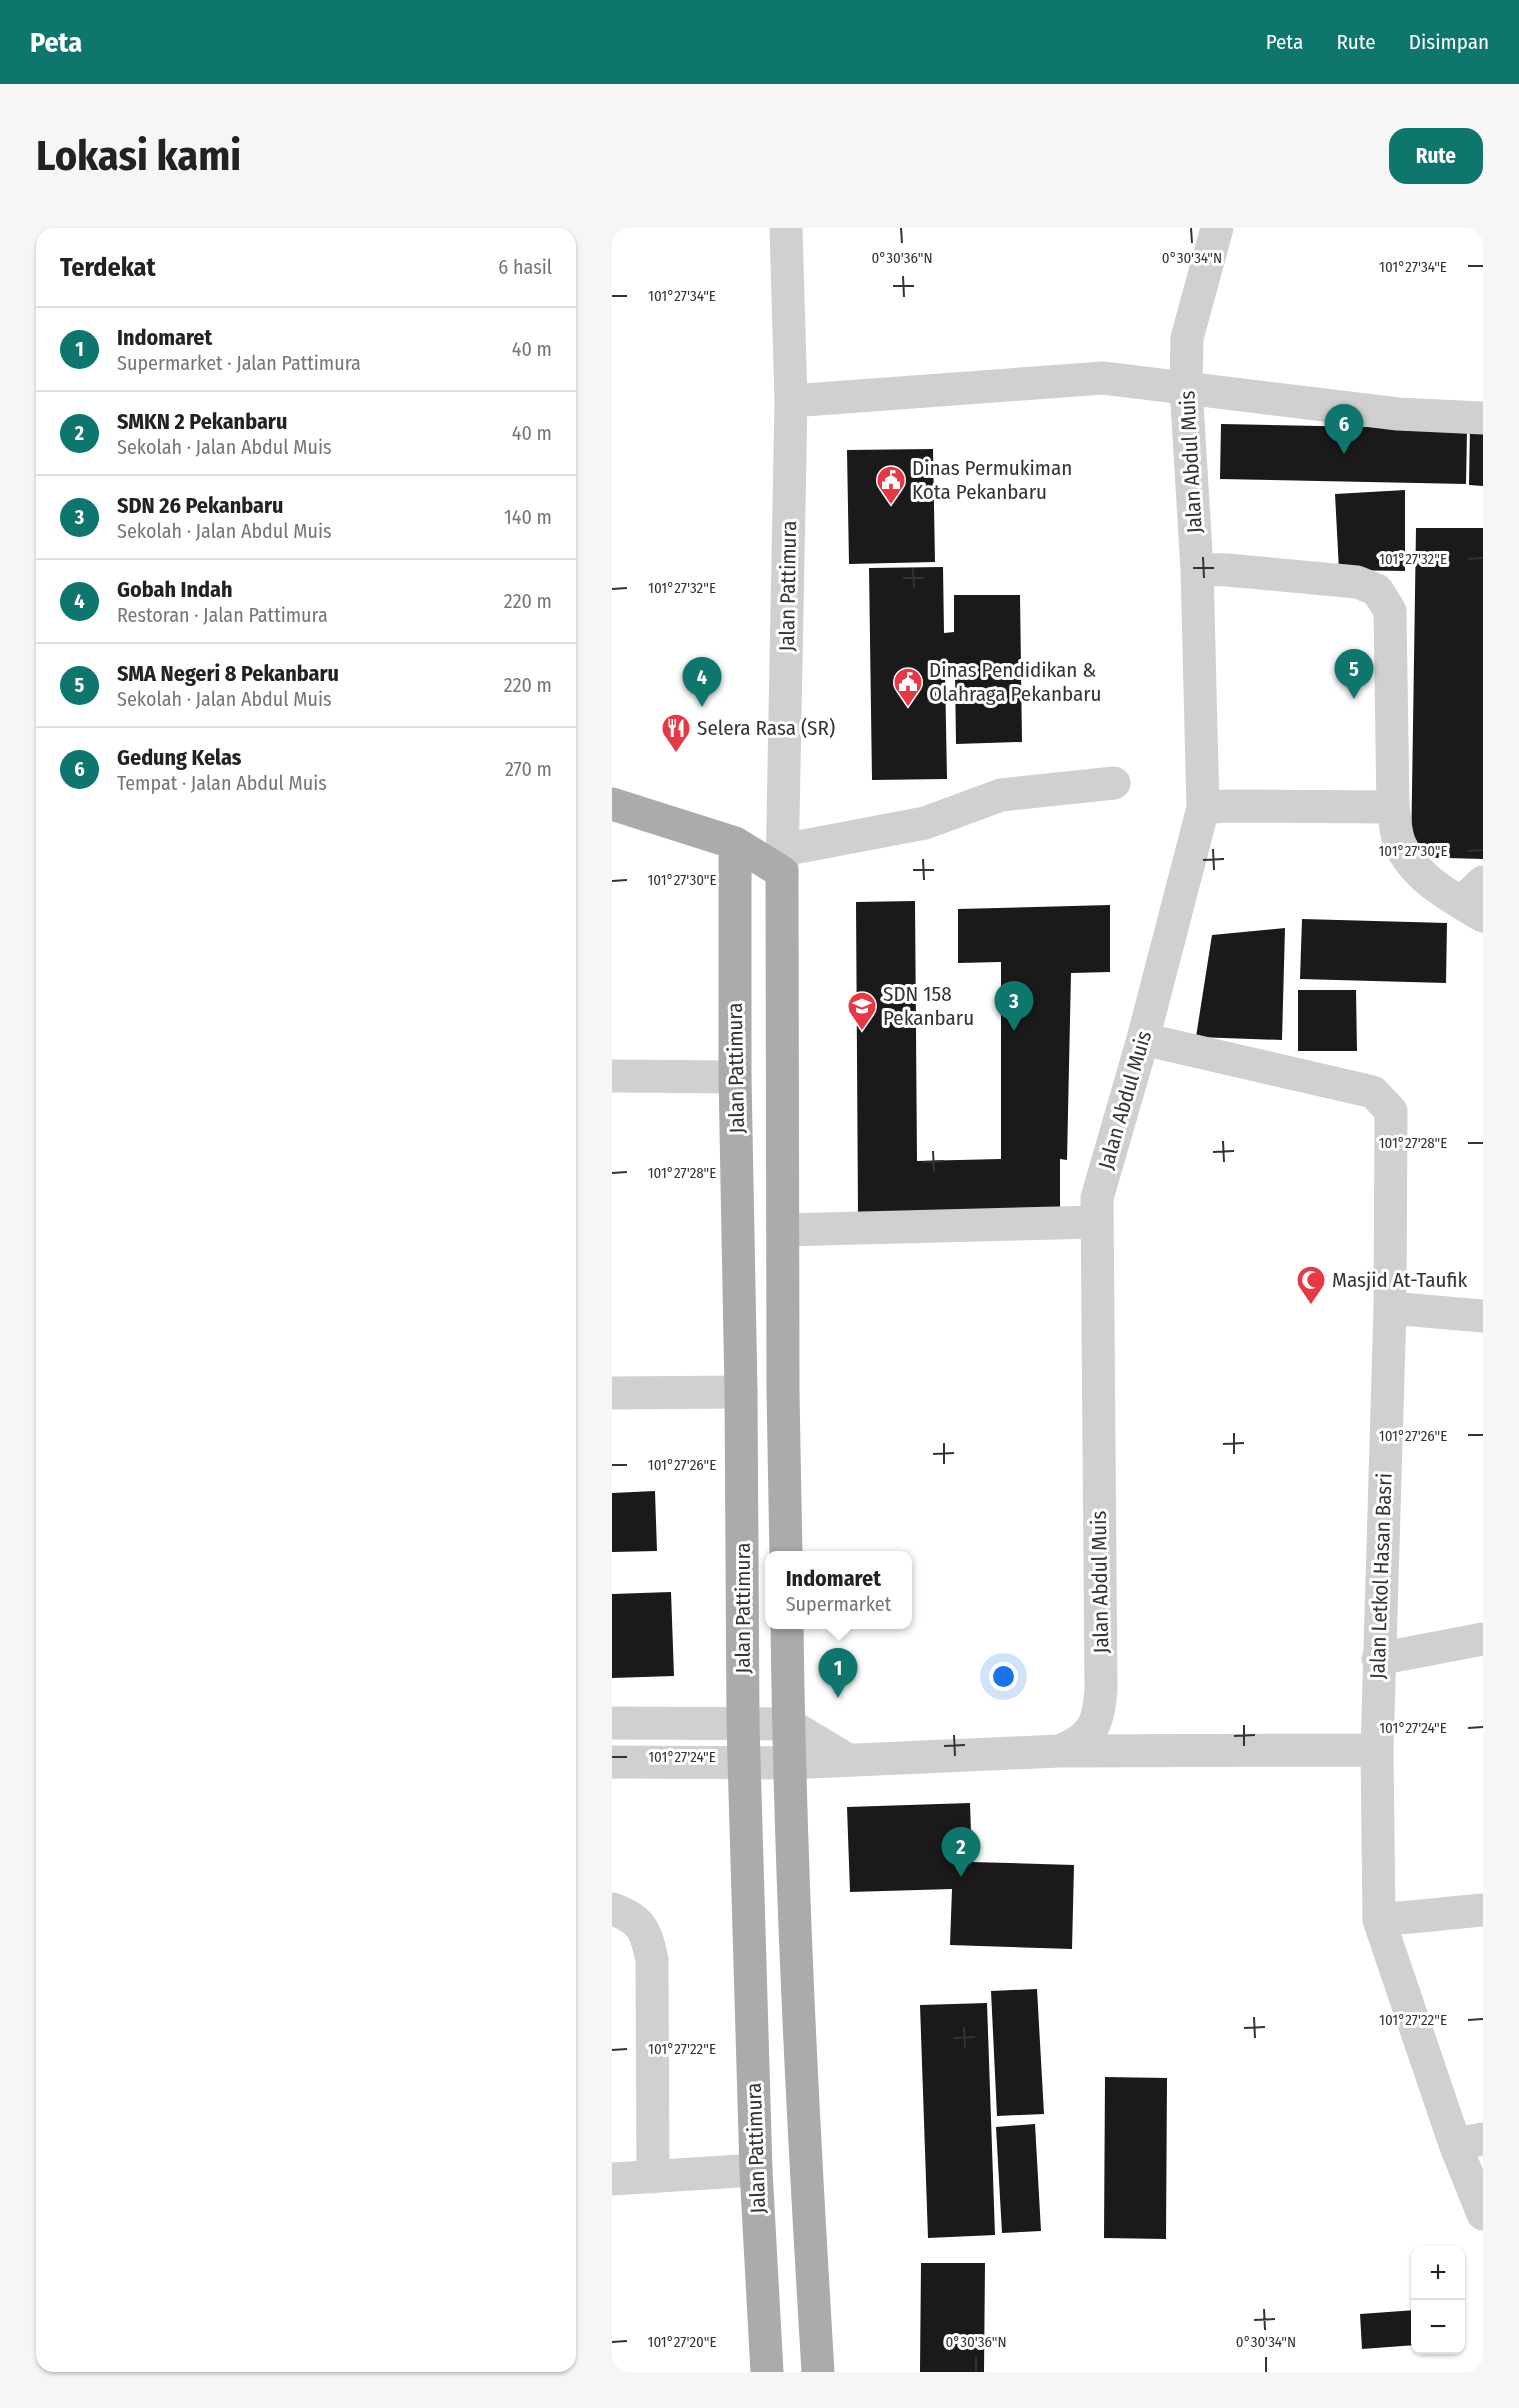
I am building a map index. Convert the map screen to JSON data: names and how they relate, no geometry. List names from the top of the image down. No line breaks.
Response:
{"streets":{"main road":["Jalan Pattimura"],"street":["Jalan Abdul Muis","Jalan Letkol Hasan Basri"]},"crossings":[["Jalan Abdul Muis","Jalan Pattimura"],["Jalan Abdul Muis","Jalan Letkol Hasan Basri"]],"places":{"public building":["Dinas Permukiman Kota Pekanbaru","Dinas Pendidikan & Olahraga Pekanbaru"],"restaurant":["Selera Rasa (SR)"],"school or university":["SDN 158 Pekanbaru"],"mosque":["Masjid At-Taufik"]},"page":{"header":"Peta","nav":["Peta","Rute","Disimpan"],"buttons":"Rute","title":"Lokasi kami","heading":["Terdekat","6 hasil"],"list":[{"mark":"1","name":"Indomaret","note":"Supermarket · Jalan Pattimura","value":"40 m"},{"mark":"2","name":"SMKN 2 Pekanbaru","note":"Sekolah · Jalan Abdul Muis","value":"40 m"},{"mark":"3","name":"SDN 26 Pekanbaru","note":"Sekolah · Jalan Abdul Muis","value":"140 m"},{"mark":"4","name":"Gobah Indah","note":"Restoran · Jalan Pattimura","value":"220 m"},{"mark":"5","name":"SMA Negeri 8 Pekanbaru","note":"Sekolah · Jalan Abdul Muis","value":"220 m"},{"mark":"6","name":"Gedung Kelas","note":"Tempat · Jalan Abdul Muis","value":"270 m"}],"pins":["6","5","4","3","1","2"],"popup":["Indomaret","Supermarket"],"map_buttons":["+","−"]},"coordinates":["0°30'36\"N","0°30'34\"N","101°27'34\"E","101°27'32\"E","101°27'30\"E","101°27'28\"E","101°27'26\"E","101°27'24\"E","101°27'22\"E","101°27'20\"E"]}
